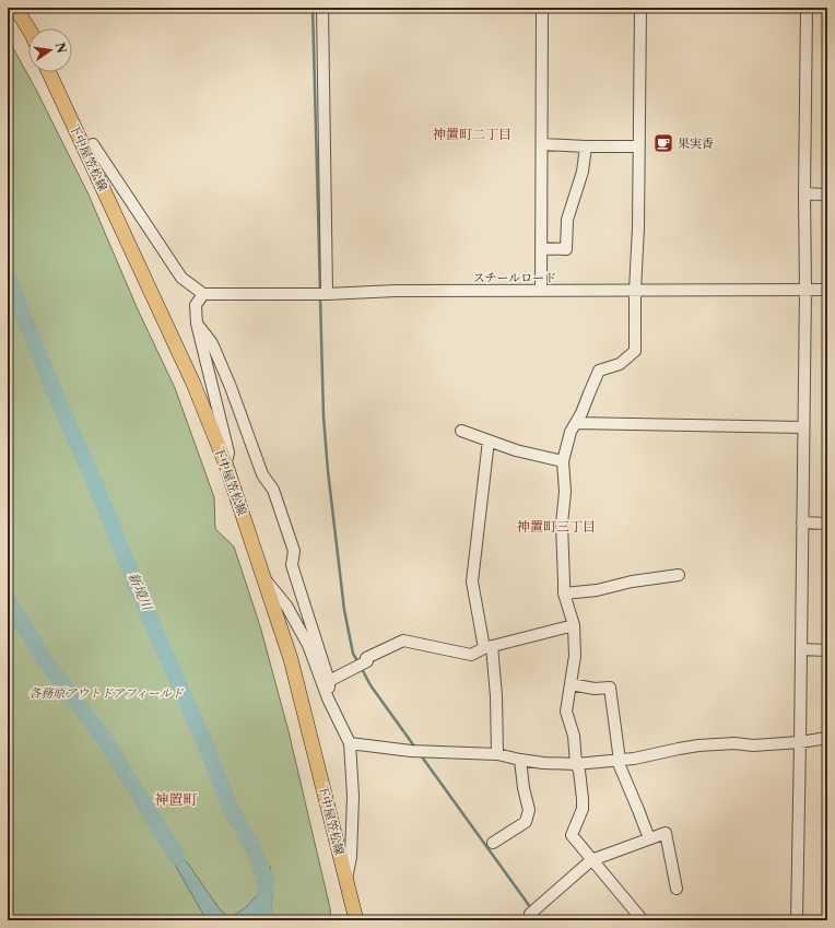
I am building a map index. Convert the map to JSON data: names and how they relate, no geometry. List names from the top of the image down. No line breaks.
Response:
{"streets":{"main road":["下中屋笠松線"],"street":["スチールロード"]},"districts":["神置町二丁目","神置町三丁目","神置町"],"water":["新境川"],"parks":["各務原アウトドアフィールド"],"places":{"cafe":["果実香"]},"north":"right"}
